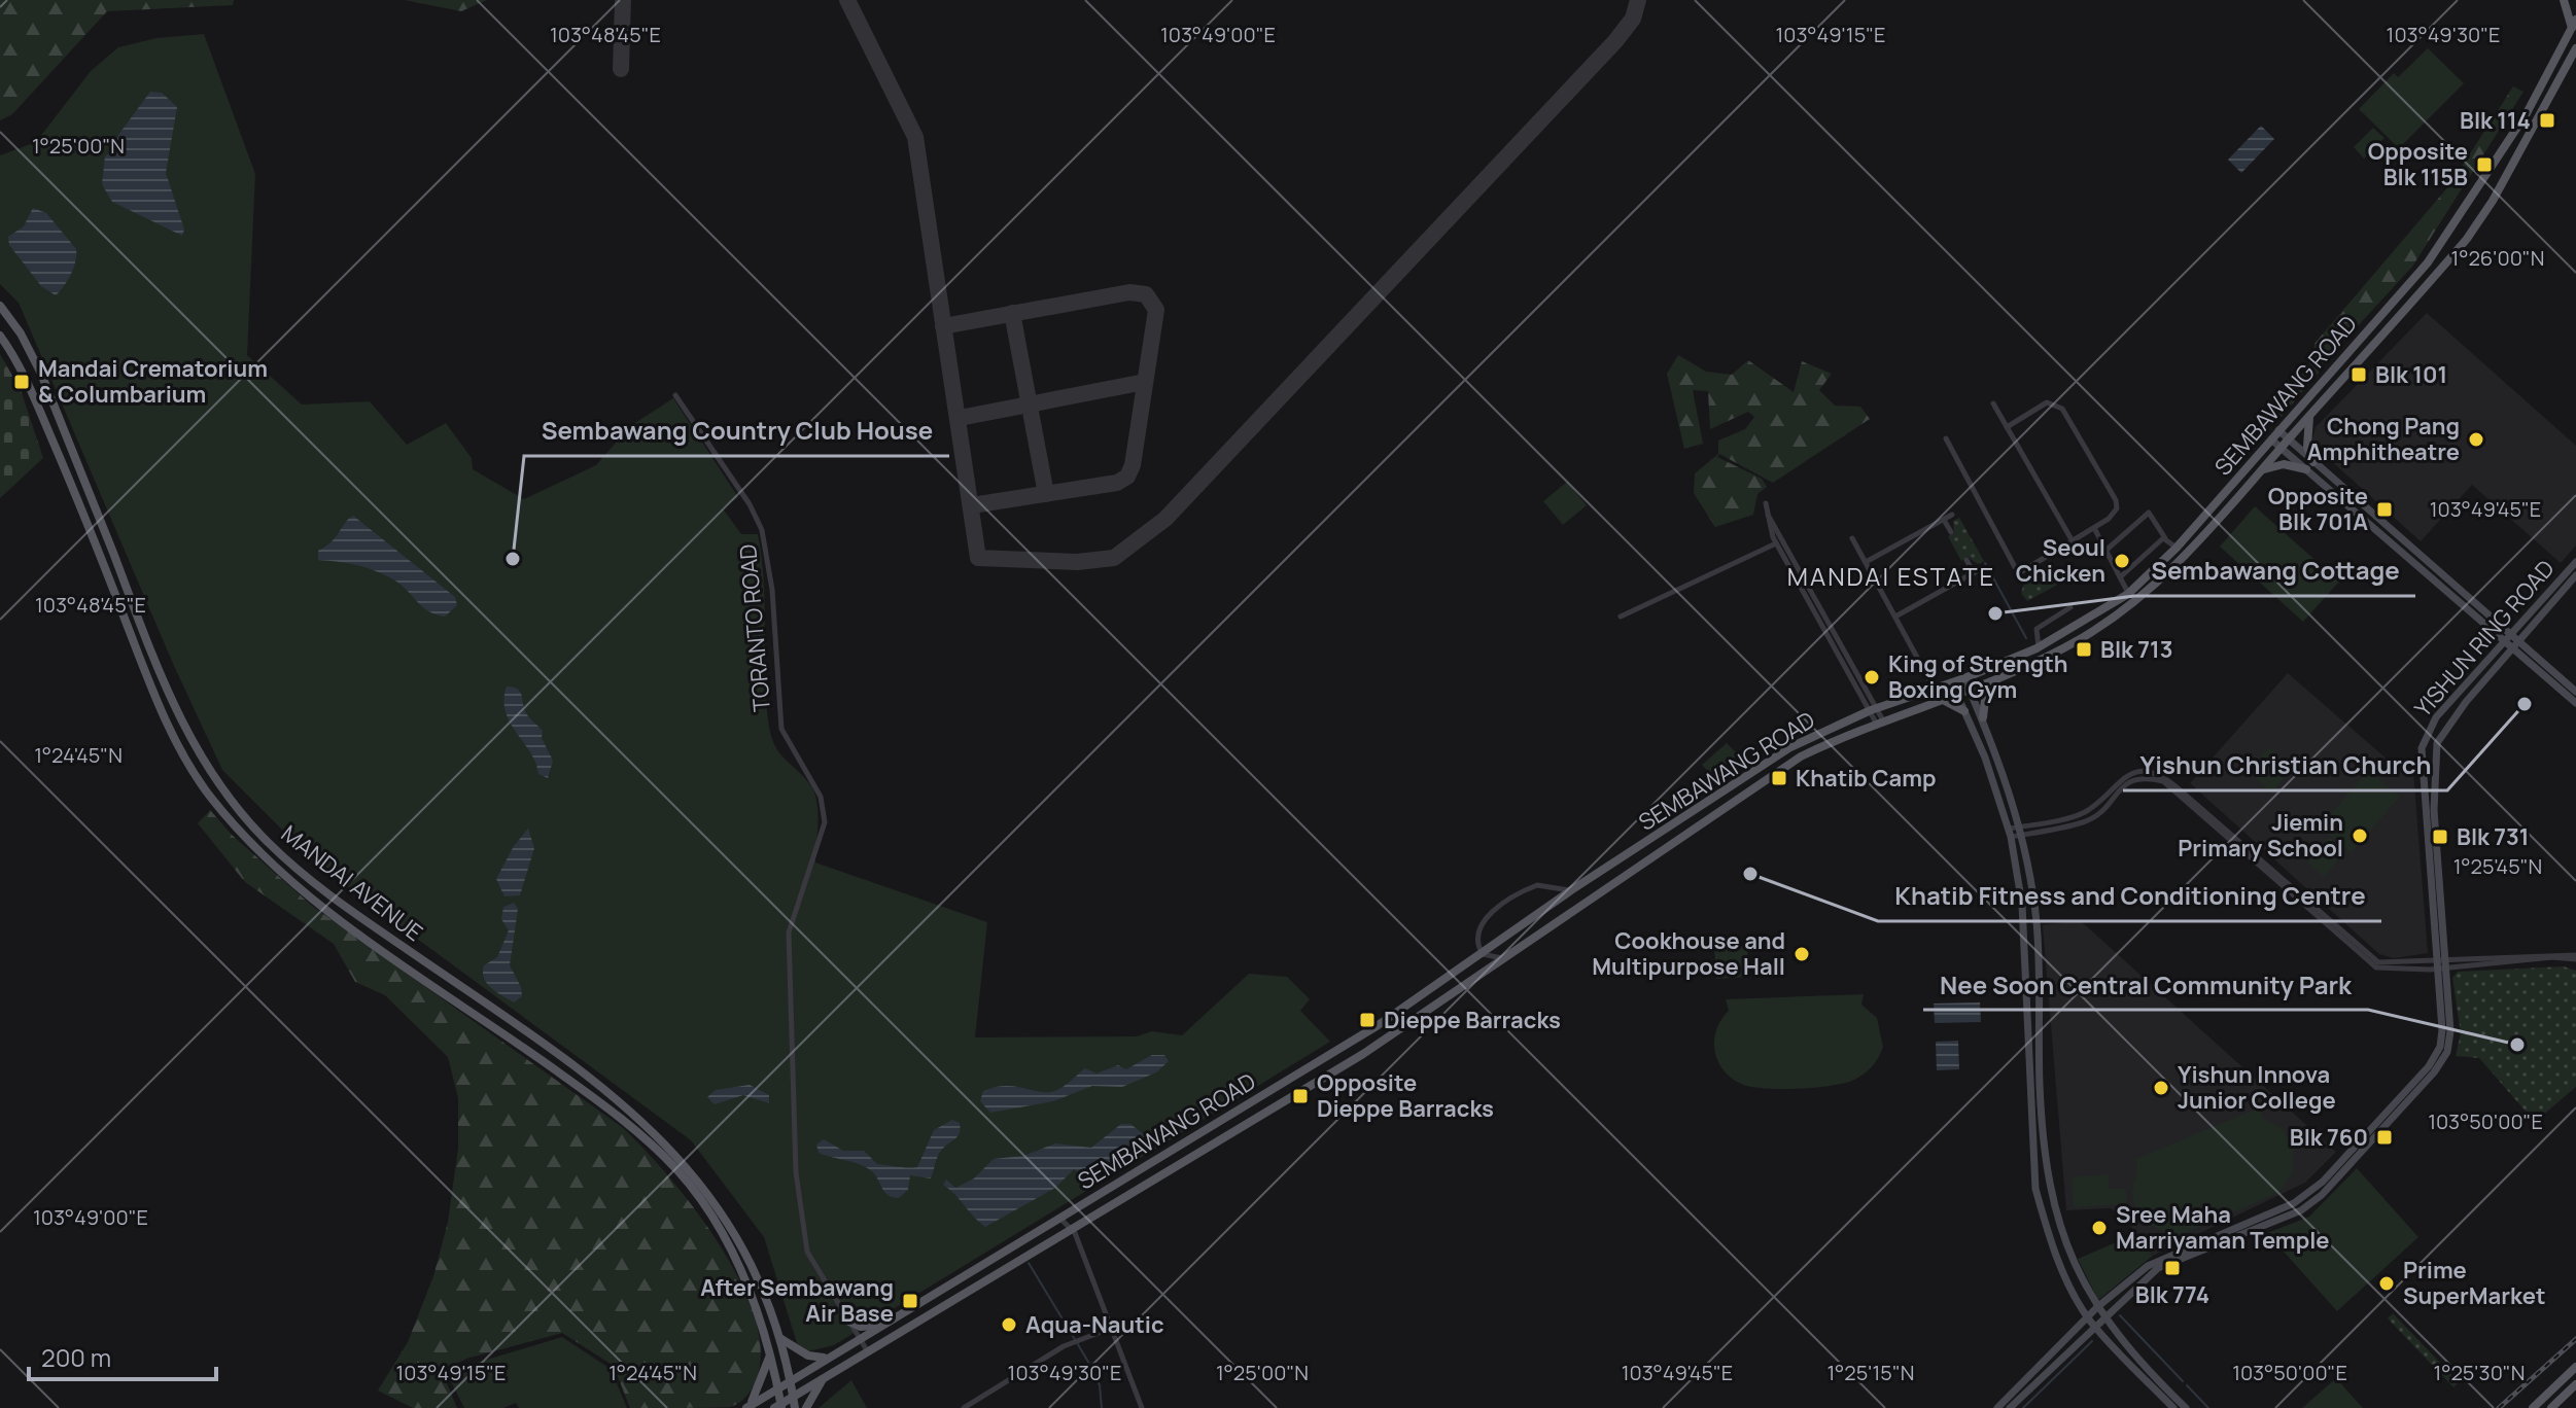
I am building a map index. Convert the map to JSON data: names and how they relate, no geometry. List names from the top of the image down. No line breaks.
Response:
{"streets":{"main road":["SEMBAWANG ROAD","YISHUN RING ROAD","MANDAI AVENUE"],"street":["TORANTO ROAD"]},"crossings":[["SEMBAWANG ROAD","TORANTO ROAD"],["SEMBAWANG ROAD","MANDAI AVENUE"]],"districts":["MANDAI ESTATE"],"places":{"transit":["Blk 114","Opposite Blk 115B","Blk 101","Mandai Crematorium & Columbarium","Opposite Blk 701A","Blk 713","Khatib Camp","Blk 731","Dieppe Barracks","Opposite Dieppe Barracks","Blk 760","Blk 774","After Sembawang Air Base"],"other":["Chong Pang Amphitheatre","Sembawang Country Club House","Seoul Chicken","Sembawang Cottage","King of Strength Boxing Gym","Yishun Christian Church","Jiemin Primary School","Khatib Fitness and Conditioning Centre","Cookhouse and Multipurpose Hall","Nee Soon Central Community Park","Yishun Innova Junior College","Sree Maha Marriyaman Temple","Prime SuperMarket","Aqua-Nautic"]},"scale_bar":"200 m","coordinates":["103°48'45\"E","103°49'00\"E","103°49'15\"E","103°49'30\"E","1°25'00\"N","1°26'00\"N","103°49'45\"E","1°24'45\"N","1°25'45\"N","103°50'00\"E","1°25'15\"N","1°25'30\"N"]}
